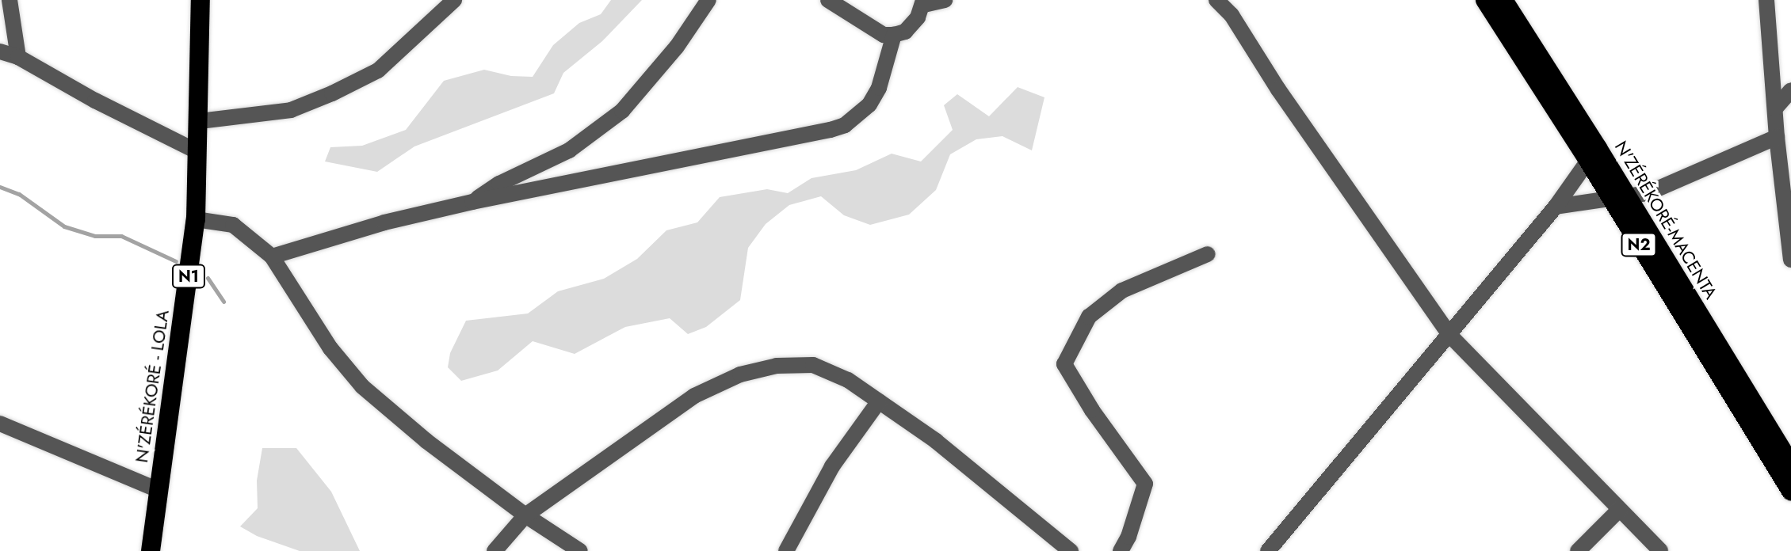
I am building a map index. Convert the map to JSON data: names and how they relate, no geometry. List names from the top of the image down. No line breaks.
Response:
{"streets":{"highway":["N'ZÉRÉKORÉ-MACENTA","N2","N1","N'ZÉRÉKORÉ - LOLA"]},"crossings":[["N'ZÉRÉKORÉ-MACENTA","N2"]]}
